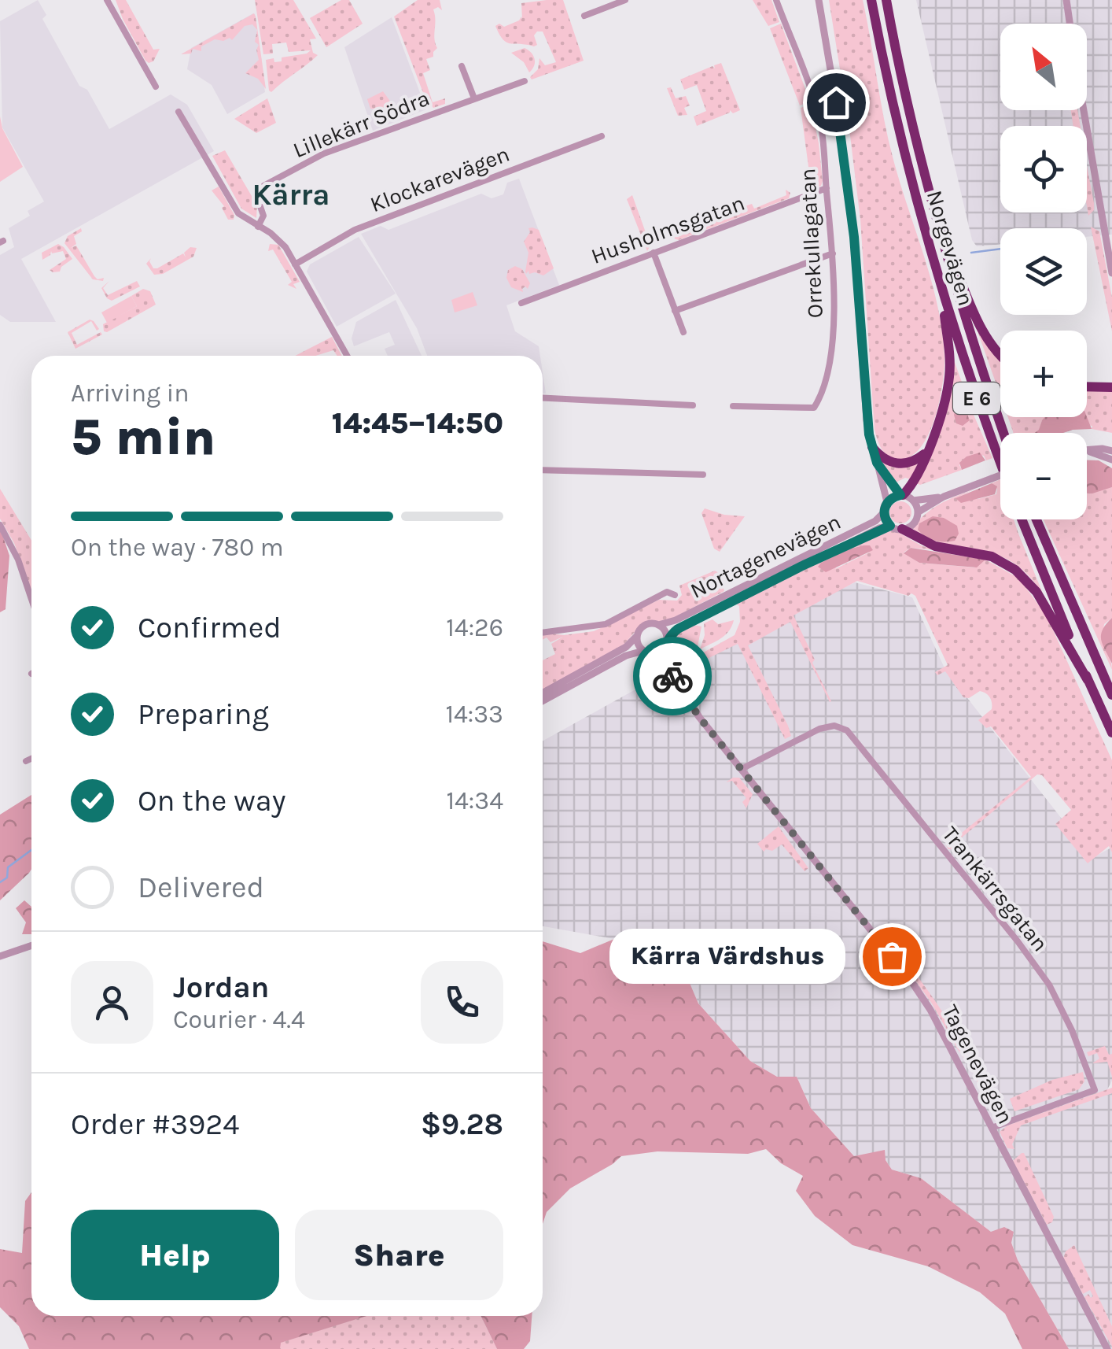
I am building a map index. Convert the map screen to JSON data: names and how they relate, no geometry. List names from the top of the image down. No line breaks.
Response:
{"streets":{"highway":["Norgevägen","E 6"],"street":["Lillekärr Södra","Klockarevägen","Husholmsgatan","Orrekullagatan","Nortagenevägen","Trankärrsgatan","Tagenevägen"]},"crossings":[["Husholmsgatan","Orrekullagatan"],["Nortagenevägen","Tagenevägen"],["Trankärrsgatan","Tagenevägen"]],"districts":["Kärra"],"places":["Kärra Värdshus"],"north":"top left","page":{"map_buttons":["+","−"],"heading":["5 min","Arriving in","14:45–14:50"],"panel":["Jordan","Courier · 4.4","Order #3924","$9.28"],"bar":"On the way · 780 m","list":[["Confirmed","14:26"],["Preparing","14:33"],["On the way","14:34"],"Delivered"],"bubble":"Kärra Värdshus","buttons":["Help","Share"]}}
